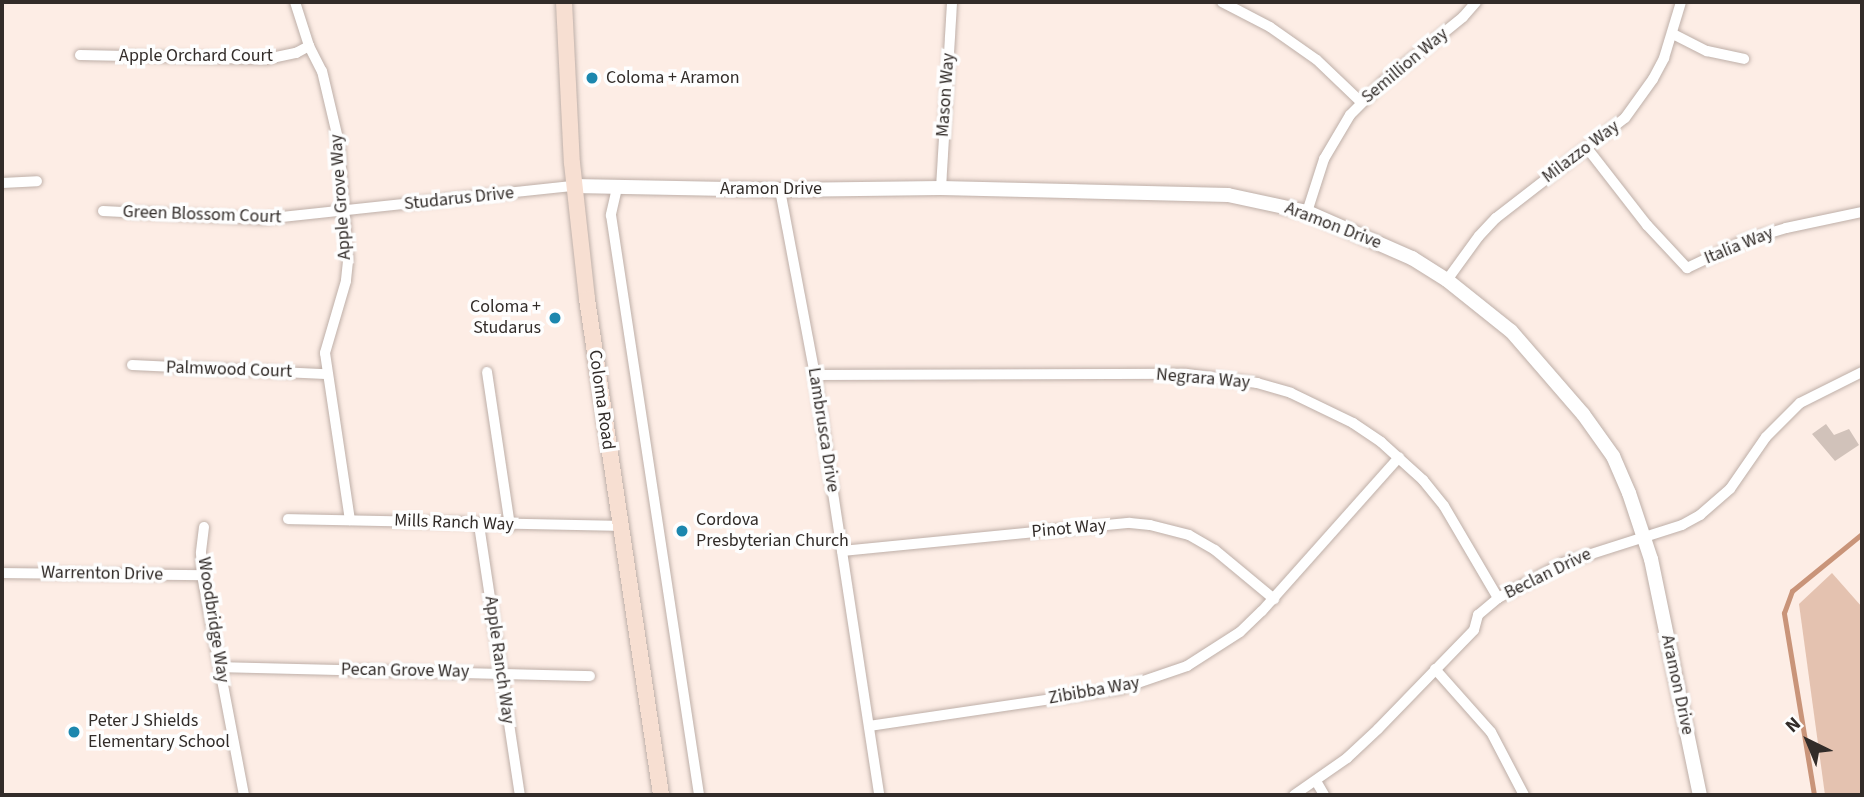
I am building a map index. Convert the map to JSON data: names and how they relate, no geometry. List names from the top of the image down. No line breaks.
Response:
{"streets":{"main road":["Coloma Road"],"street":["Apple Orchard Court","Semillion Way","Mason Way","Milazzo Way","Aramon Drive","Apple Grove Way","Studarus Drive","Green Blossom Court","Italia Way","Palmwood Court","Negrara Way","Lambrusca Drive","Mills Ranch Way","Pinot Way","Warrenton Drive","Beclan Drive","Woodbridge Way","Apple Ranch Way","Pecan Grove Way","Zibibba Way"]},"crossings":[["Apple Orchard Court","Apple Grove Way"],["Semillion Way","Aramon Drive"],["Mason Way","Aramon Drive"],["Milazzo Way","Aramon Drive"],["Milazzo Way","Italia Way"],["Aramon Drive","Studarus Drive"],["Aramon Drive","Coloma Road"],["Aramon Drive","Lambrusca Drive"],["Aramon Drive","Beclan Drive"],["Apple Grove Way","Studarus Drive"],["Apple Grove Way","Green Blossom Court"],["Apple Grove Way","Palmwood Court"],["Apple Grove Way","Mills Ranch Way"],["Studarus Drive","Green Blossom Court"],["Studarus Drive","Coloma Road"],["Negrara Way","Lambrusca Drive"],["Negrara Way","Beclan Drive"],["Negrara Way","Zibibba Way"],["Coloma Road","Mills Ranch Way"],["Lambrusca Drive","Pinot Way"],["Lambrusca Drive","Zibibba Way"],["Mills Ranch Way","Apple Ranch Way"],["Pinot Way","Zibibba Way"],["Warrenton Drive","Woodbridge Way"],["Woodbridge Way","Pecan Grove Way"],["Apple Ranch Way","Pecan Grove Way"]],"places":["Coloma + Aramon","Coloma + Studarus","Cordova Presbyterian Church","Peter J Shields Elementary School"],"north":"top left"}
